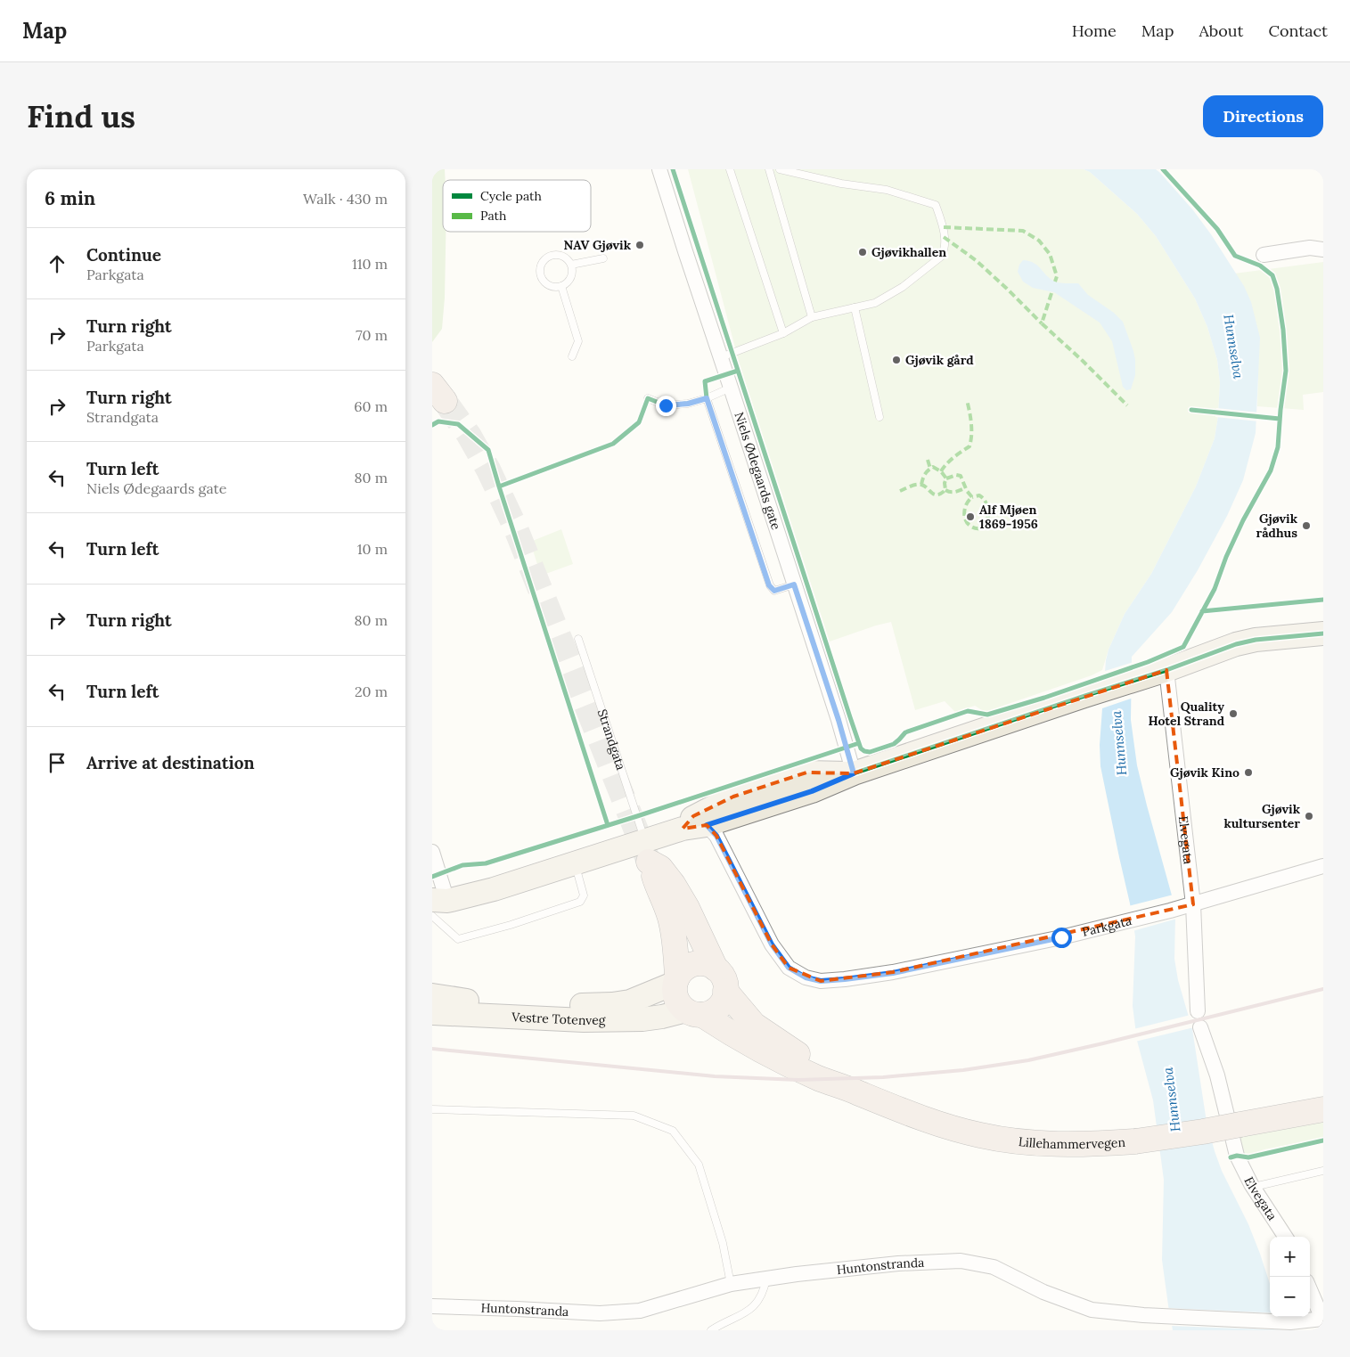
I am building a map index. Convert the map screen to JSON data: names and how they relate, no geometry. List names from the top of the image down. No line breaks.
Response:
{"streets":{"highway":["Lillehammervegen"],"main road":["Vestre Totenveg"],"street":["Niels Ødegaards gate","Elvegata","Parkgata","Huntonstranda"],"lane":["Strandgata"]},"crossings":[["Elvegata","Parkgata"],["Vestre Totenveg","Lillehammervegen"]],"water":["Hunnselva"],"places":["NAV Gjøvik","Gjøvikhallen","Gjøvik gård","Alf Mjøen 1869-1956","Gjøvik rådhus","Quality Hotel Strand","Gjøvik Kino","Gjøvik kultursenter"],"legend":["Cycle path","Path"],"page":{"header":"Map","nav":["Home","Map","About","Contact"],"buttons":"Directions","title":"Find us","heading":["6 min","Walk · 430 m"],"list":[["Continue","Parkgata","110 m"],["Turn right","Parkgata","70 m"],["Turn right","Strandgata","60 m"],["Turn left","Niels Ødegaards gate","80 m"],["Turn left","10 m"],["Turn right","80 m"],["Turn left","20 m"],"Arrive at destination"],"map_buttons":["+","−"]}}
